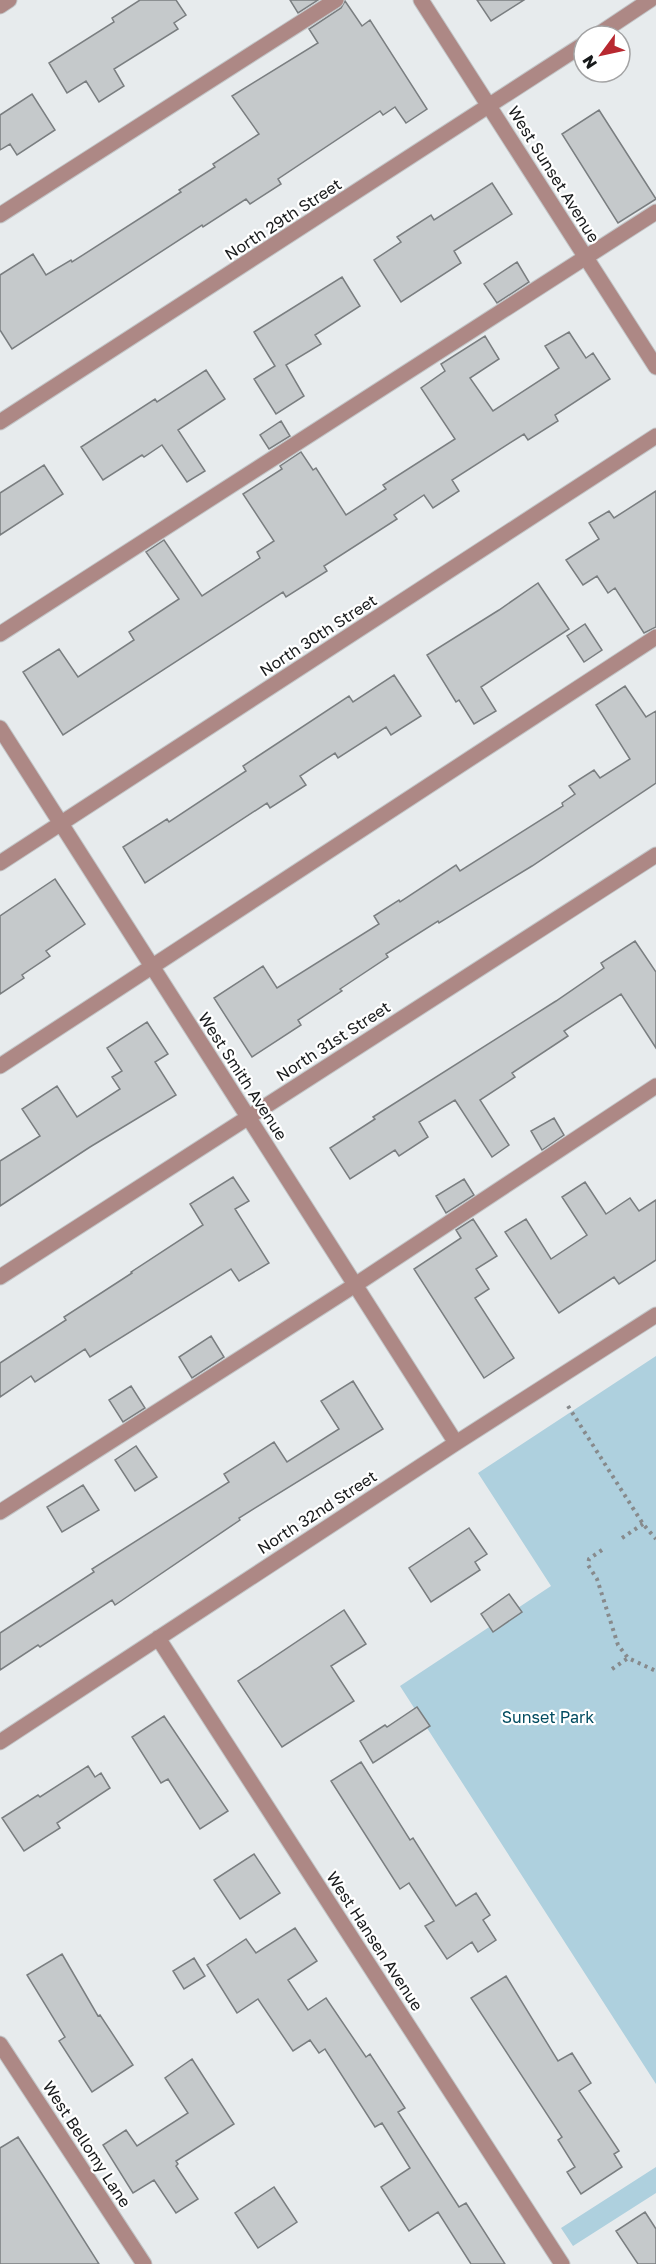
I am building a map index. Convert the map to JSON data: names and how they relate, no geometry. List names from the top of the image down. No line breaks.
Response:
{"streets":{"street":["West Sunset Avenue","North 29th Street","North 30th Street","North 31st Street","West Smith Avenue","North 32nd Street","West Hansen Avenue","West Bellomy Lane"]},"crossings":[["West Sunset Avenue","North 29th Street"],["North 30th Street","West Smith Avenue"],["North 31st Street","West Smith Avenue"],["West Smith Avenue","North 32nd Street"],["North 32nd Street","West Hansen Avenue"]],"parks":["Sunset Park"],"north":"bottom left"}
